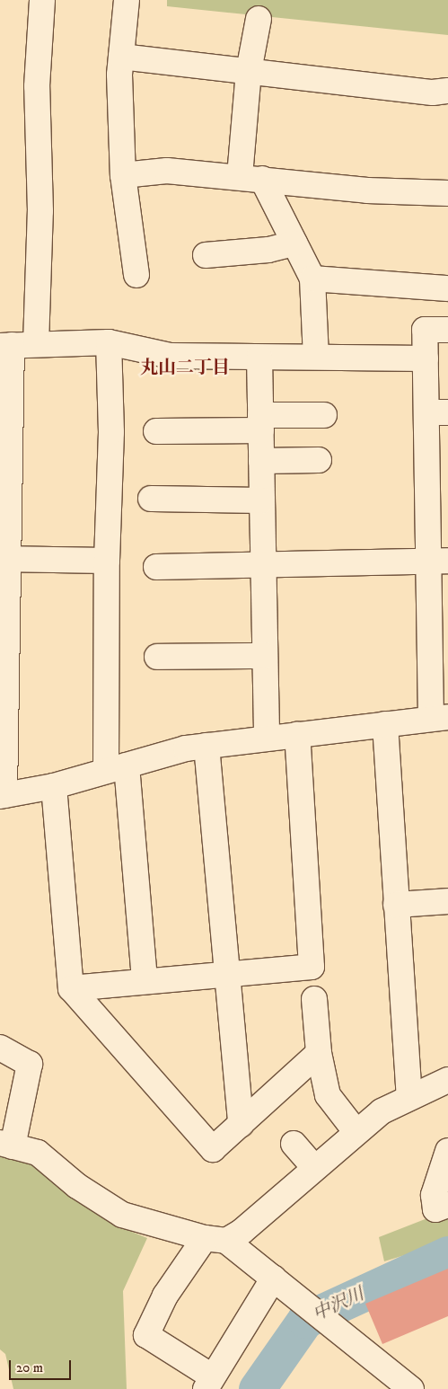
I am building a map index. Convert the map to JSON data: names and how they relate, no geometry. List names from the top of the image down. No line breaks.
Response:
{"districts":["丸山二丁目"],"water":["中沢川"],"scale_bar":"20 m"}
